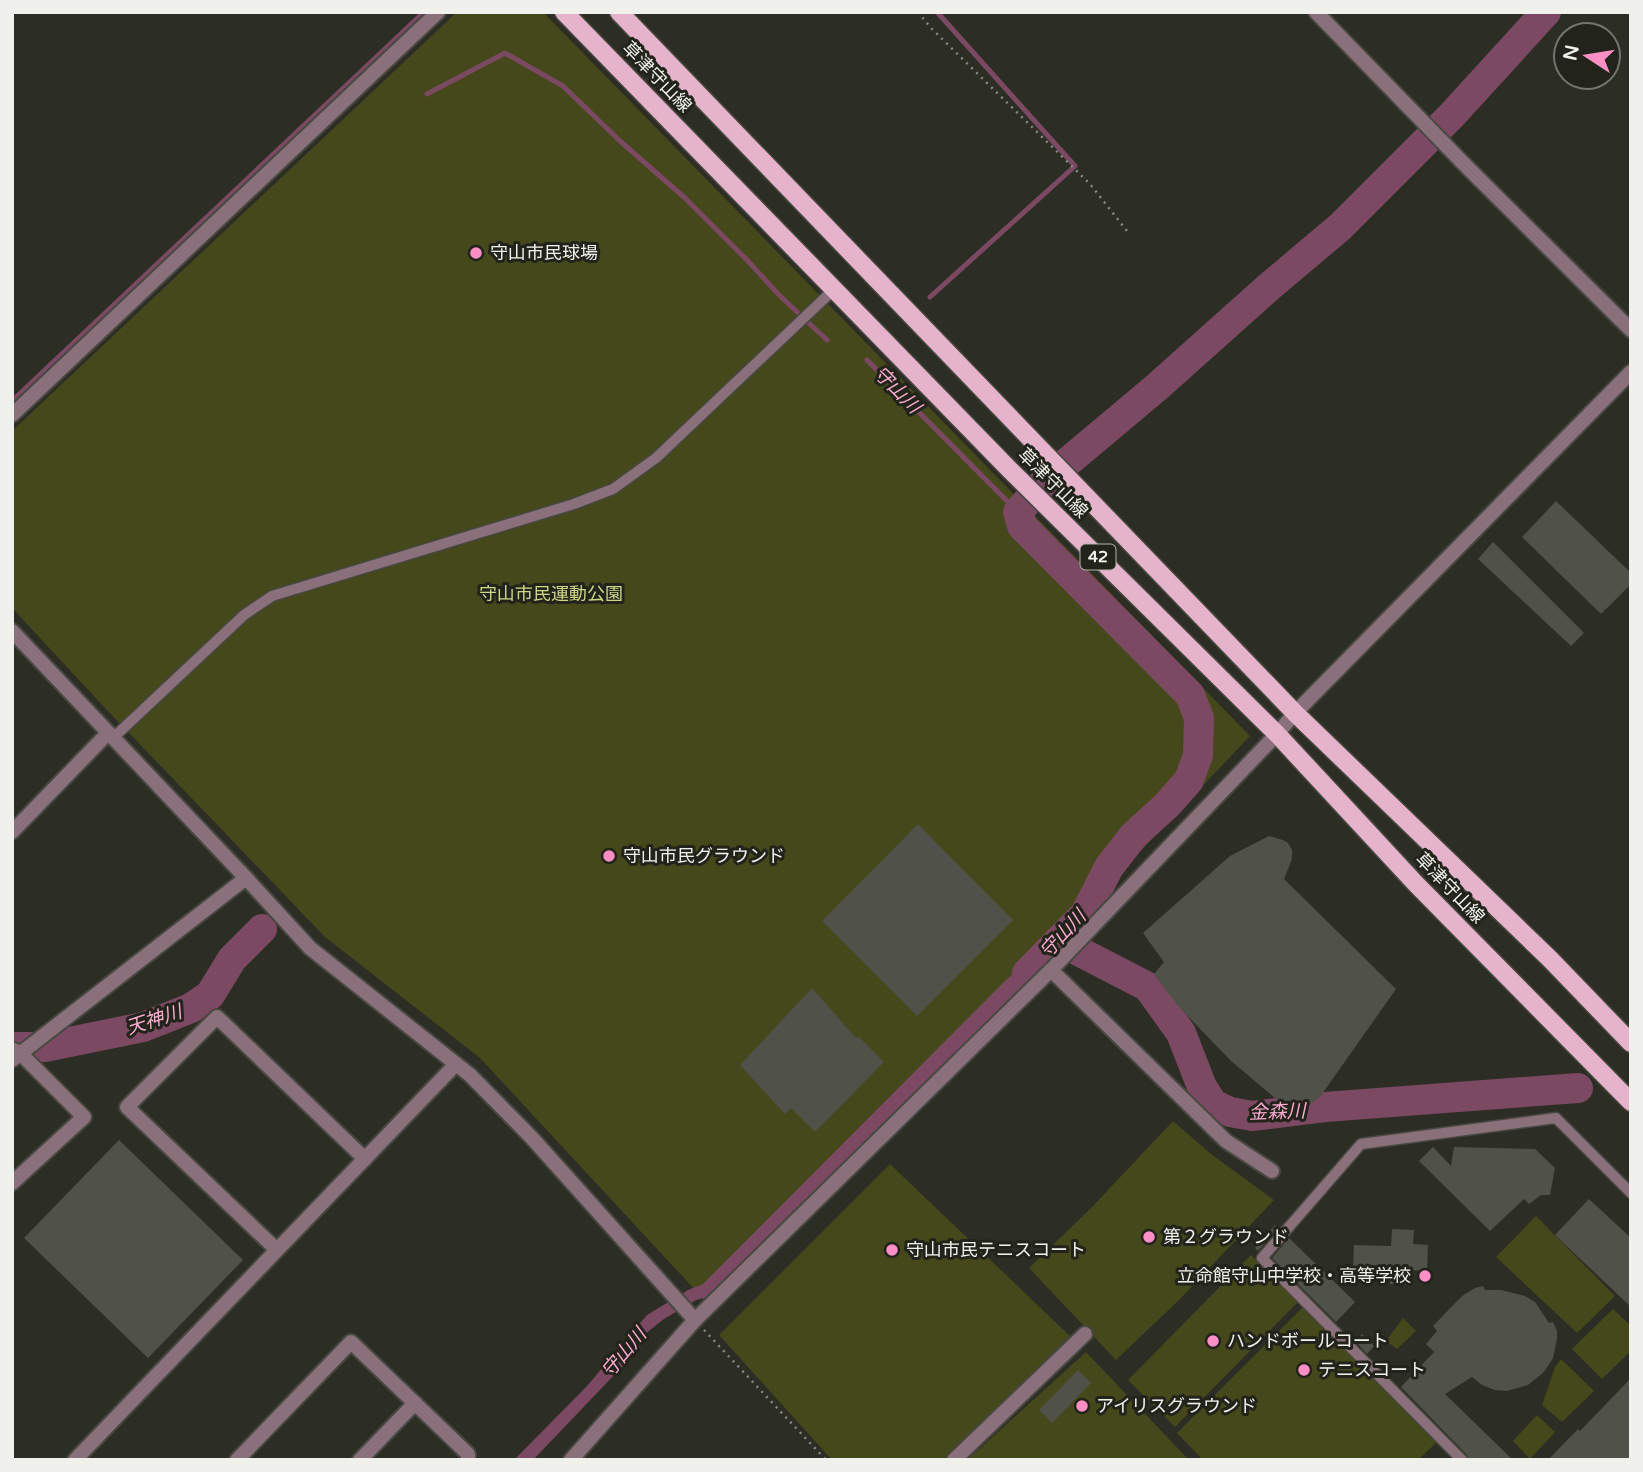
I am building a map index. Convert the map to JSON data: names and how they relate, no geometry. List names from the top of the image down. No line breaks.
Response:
{"streets":{"main road":["草津守山線","42"]},"water":["守山川","天神川","金森川"],"parks":["守山市民運動公園"],"places":["守山市民球場","守山市民グラウンド","第２グラウンド","守山市民テニスコート","立命館守山中学校・高等学校","ハンドボールコート","テニスコート","アイリスグラウンド"],"north":"left"}
